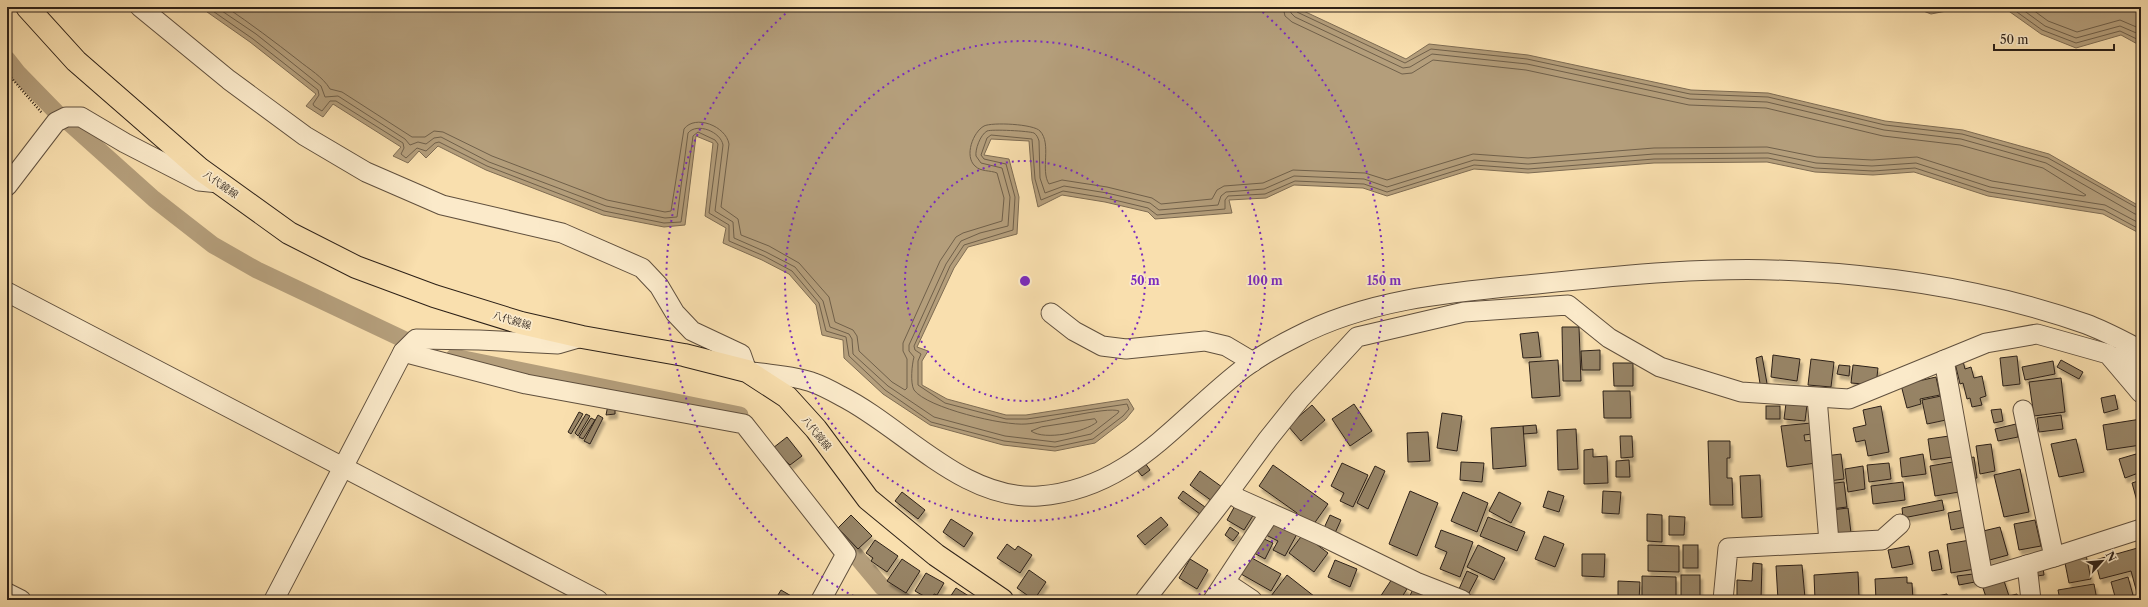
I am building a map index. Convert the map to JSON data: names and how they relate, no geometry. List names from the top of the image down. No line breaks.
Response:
{"streets":{"main road":["八代鏡線"]},"scale_bar":"50 m","north":"top right","rings":["50 m","100 m","150 m"]}
